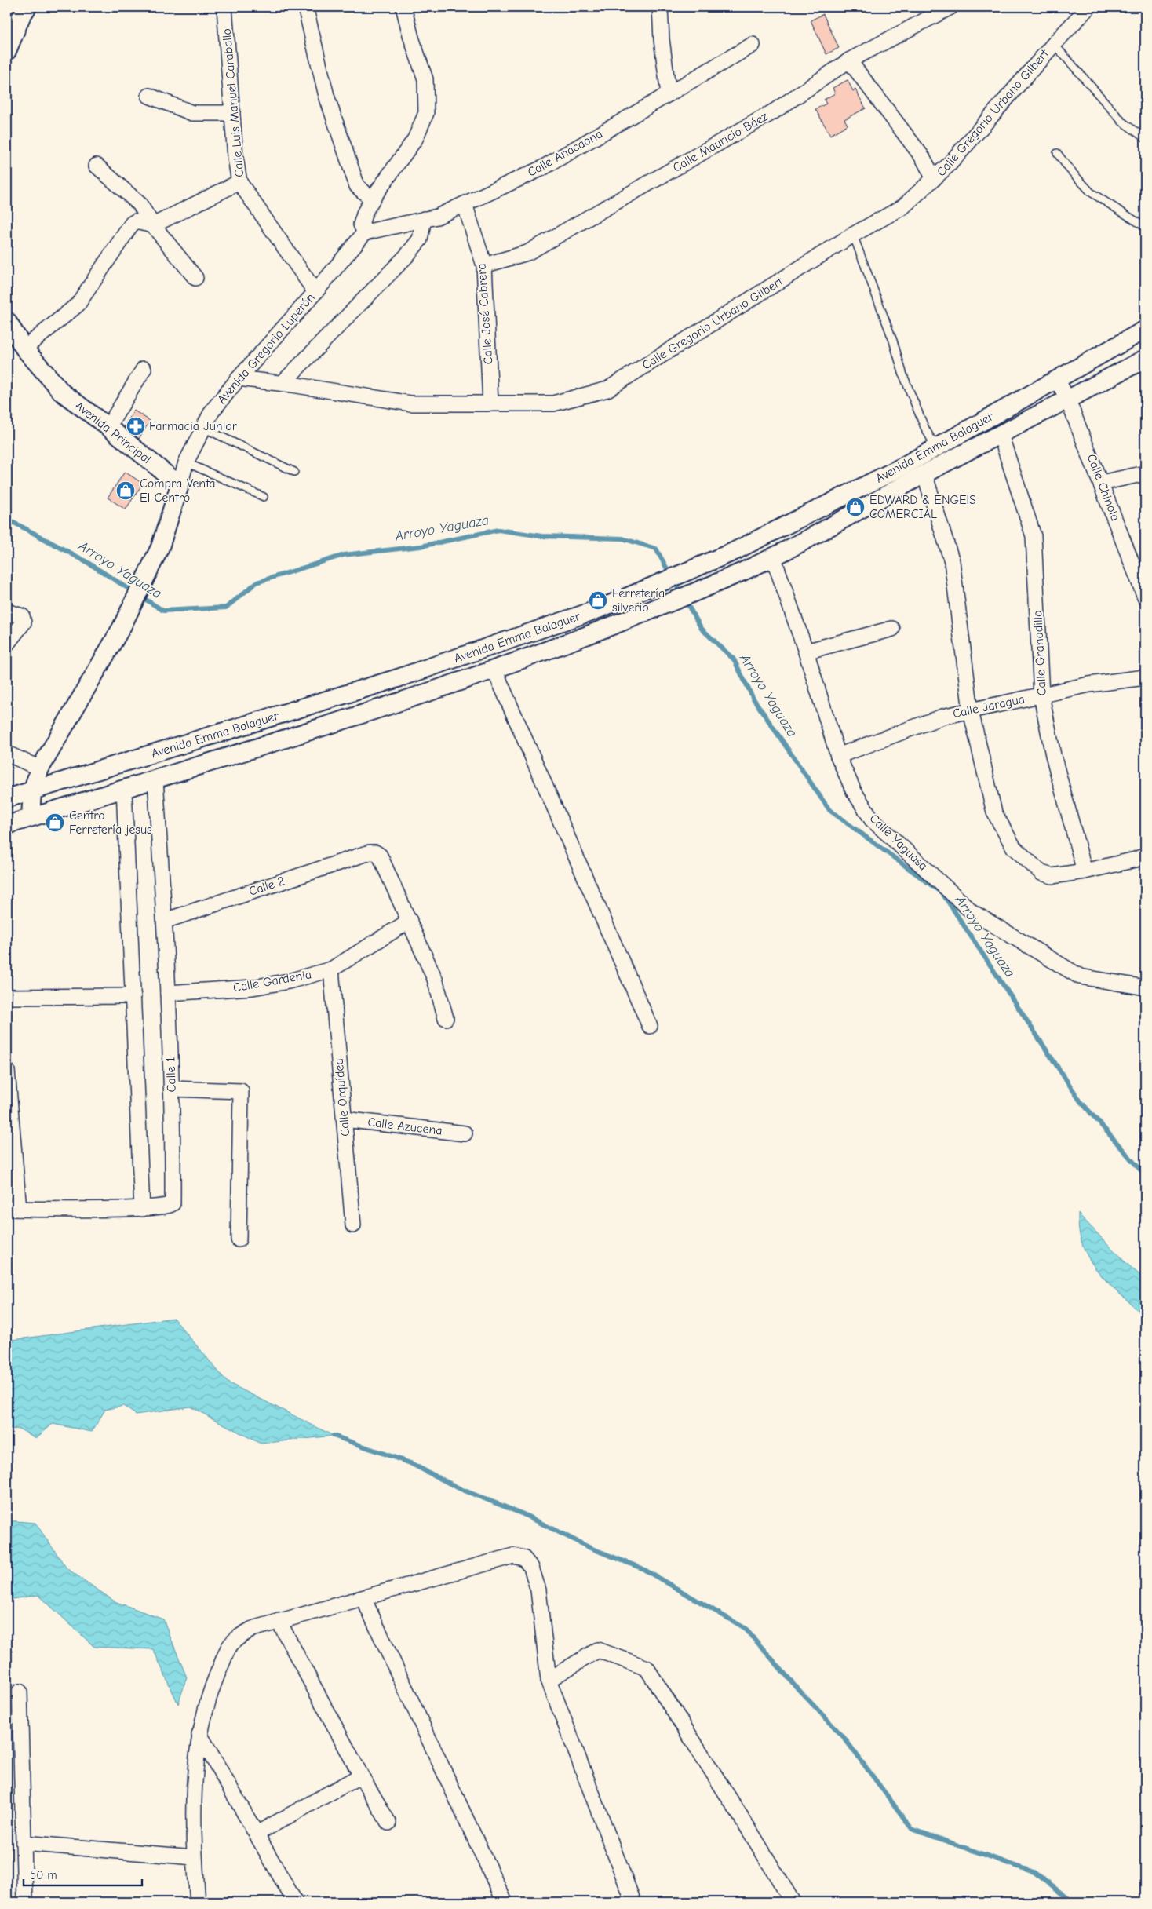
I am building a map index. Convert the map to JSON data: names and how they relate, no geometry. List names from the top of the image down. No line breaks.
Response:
{"streets":{"street":["Calle Luis Manuel Caraballo","Calle Gregorio Urbano Gilbert","Calle Mauricio Báez","Calle Anacaona","Calle José Cabrera","Avenida Gregorio Luperón","Avenida Principal","Avenida Emma Balaguer","Calle Chinola","Calle Granadillo","Calle Jaragua","Calle Yaguasa","Calle 2","Calle Gardenia","Calle 1","Calle Orquídea","Calle Azucena"]},"crossings":[["Calle Luis Manuel Caraballo","Avenida Gregorio Luperón"],["Calle Gregorio Urbano Gilbert","Calle José Cabrera"],["Calle Gregorio Urbano Gilbert","Avenida Gregorio Luperón"],["Calle Mauricio Báez","Calle José Cabrera"],["Calle Anacaona","Calle José Cabrera"],["Calle Anacaona","Avenida Gregorio Luperón"],["Avenida Gregorio Luperón","Avenida Principal"],["Avenida Gregorio Luperón","Avenida Emma Balaguer"],["Avenida Emma Balaguer","Calle Chinola"],["Avenida Emma Balaguer","Calle Granadillo"],["Avenida Emma Balaguer","Calle Yaguasa"],["Avenida Emma Balaguer","Calle 1"],["Calle Granadillo","Calle Jaragua"],["Calle Jaragua","Calle Yaguasa"],["Calle 2","Calle Gardenia"],["Calle 2","Calle 1"],["Calle Gardenia","Calle 1"],["Calle Gardenia","Calle Orquídea"],["Calle Orquídea","Calle Azucena"]],"water":["Arroyo Yaguaza"],"places":{"pharmacy":["Farmacia Junior"],"shop":["Compra Venta El Centro","EDWARD & ENGElS COMERCIAL","Ferretería silverio","Centro Ferretería jesus"]},"scale_bar":"50 m"}
